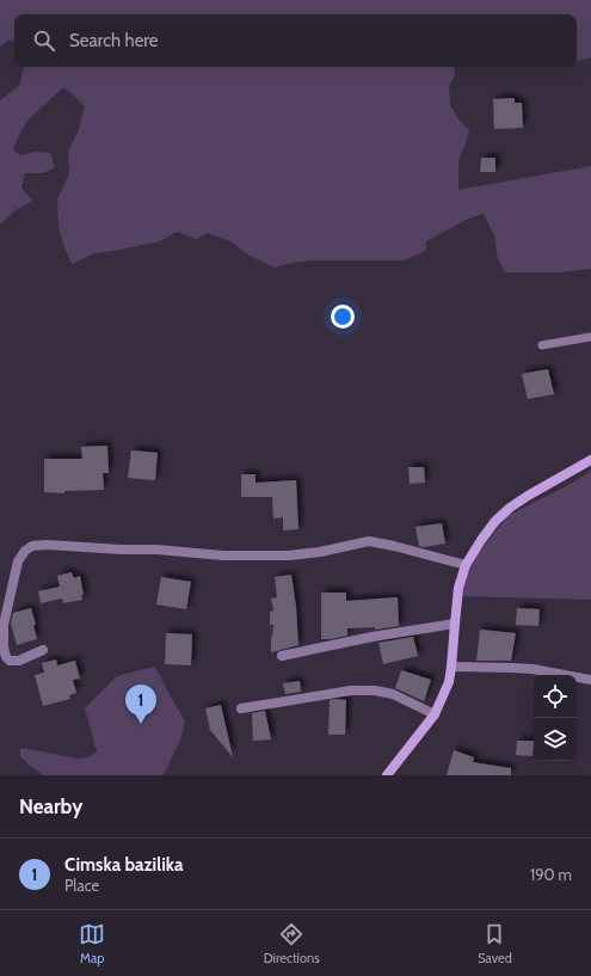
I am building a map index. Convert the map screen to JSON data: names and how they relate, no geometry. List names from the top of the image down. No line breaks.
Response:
{"page":{"search":"Search here","pins":"1","heading":"Nearby","list":[{"mark":"1","name":"Cimska bazilika","note":"Place","value":"190 m"}],"nav":["Map","Directions","Saved"]}}
